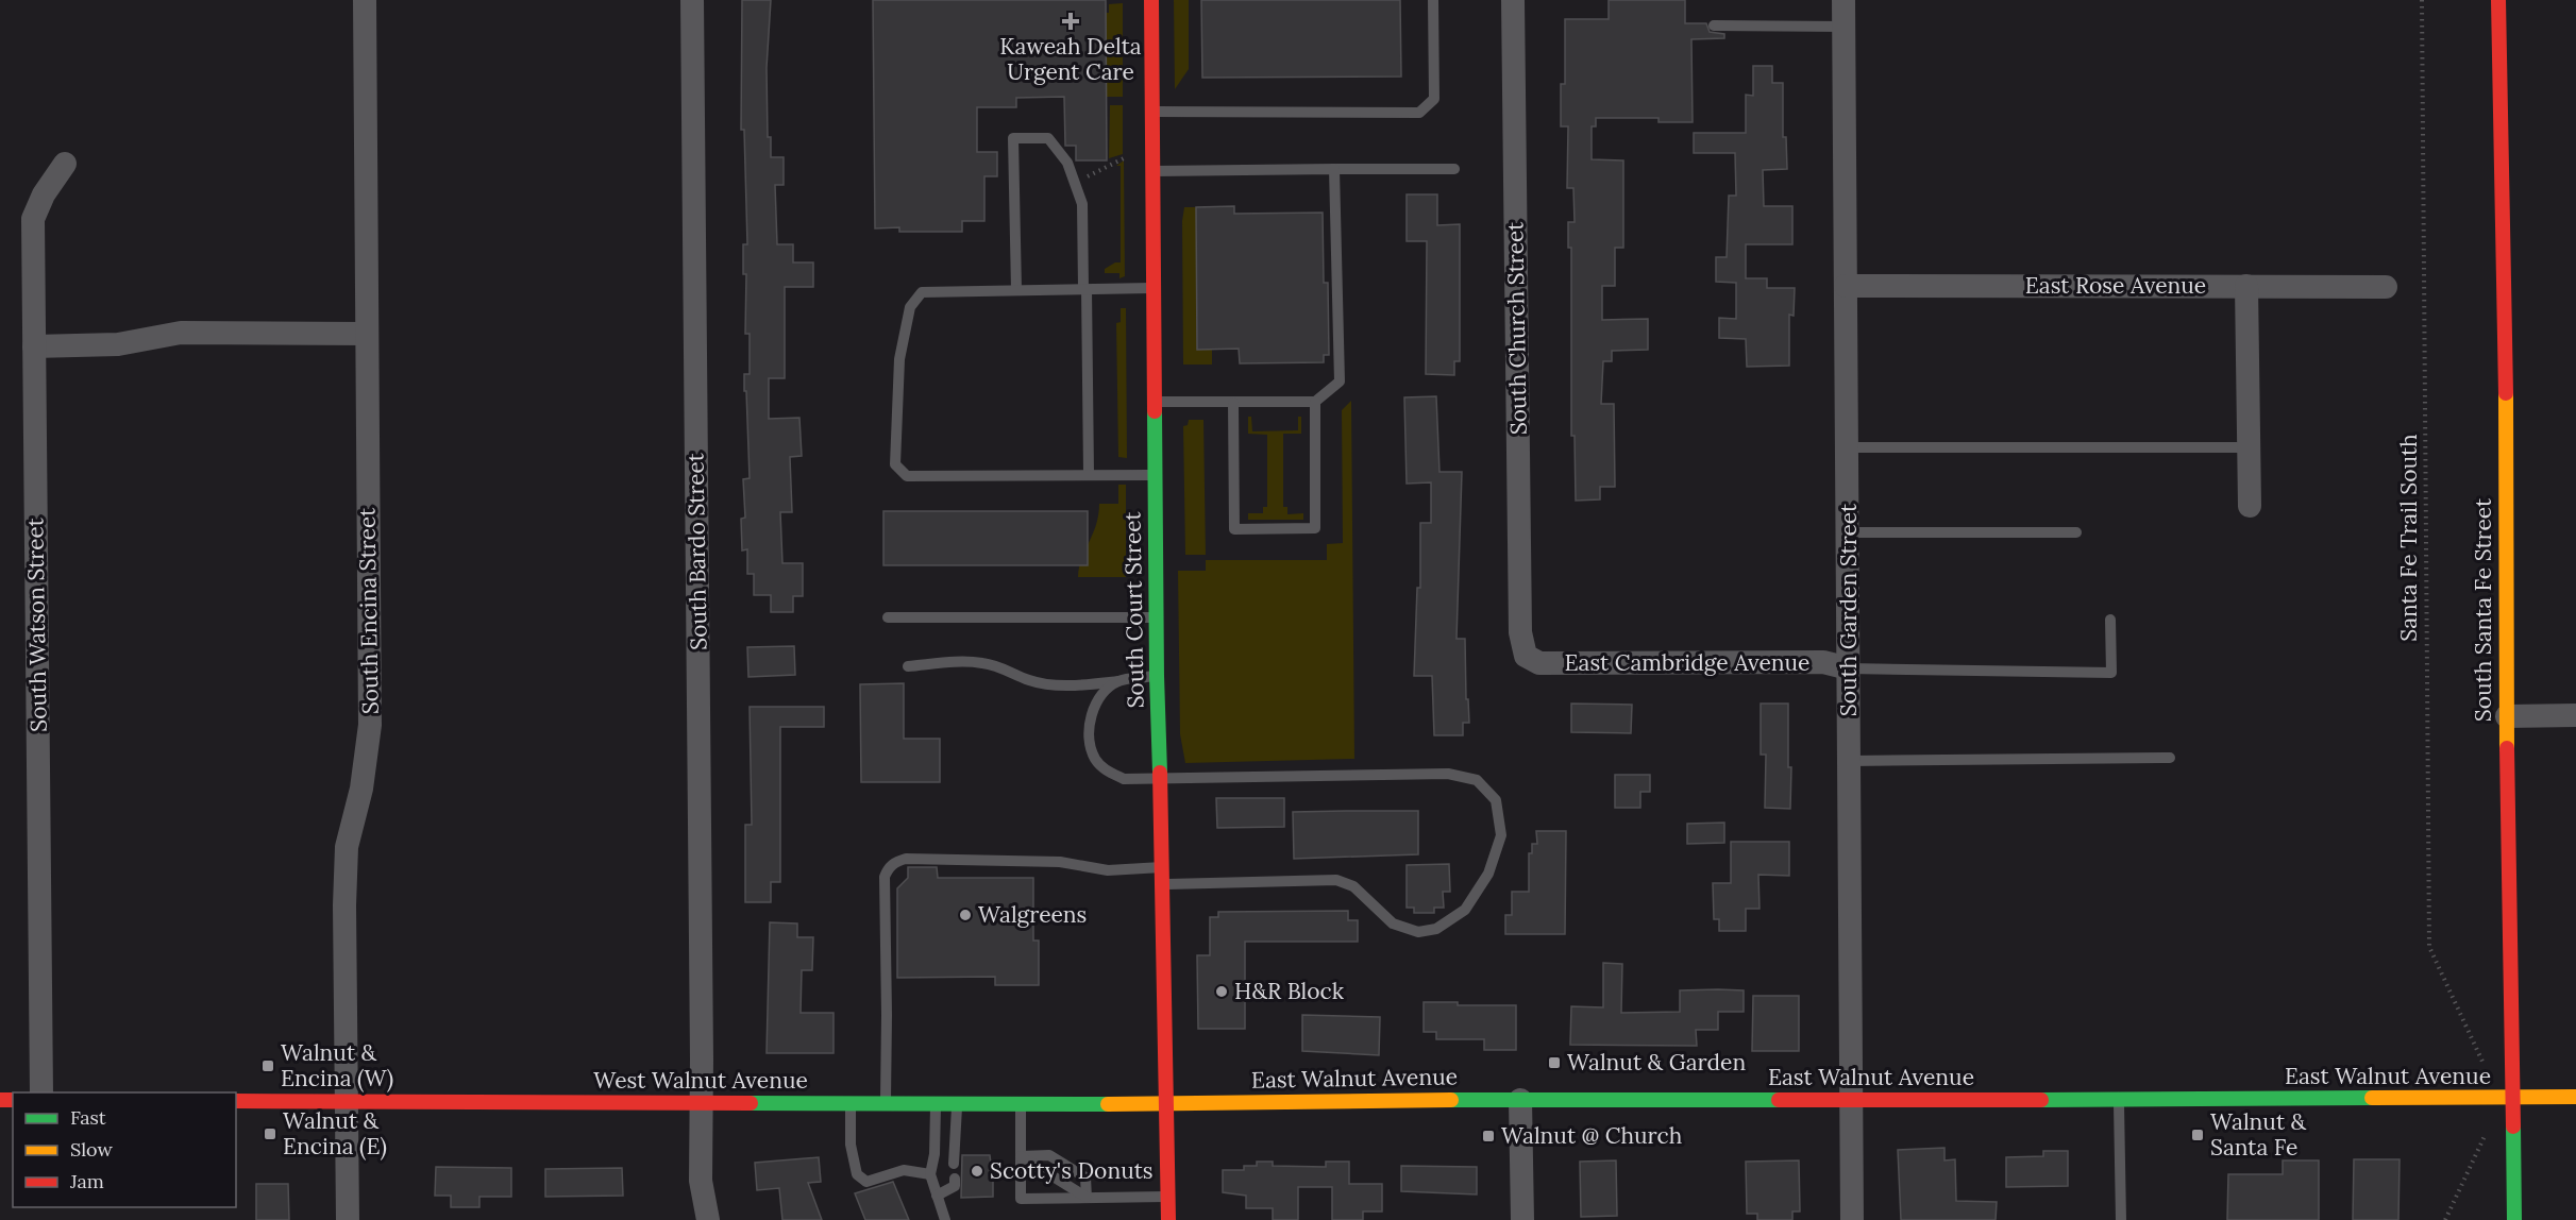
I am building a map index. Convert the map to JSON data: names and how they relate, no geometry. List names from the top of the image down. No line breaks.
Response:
{"streets":{"street":["East Rose Avenue","South Church Street","South Bardo Street","South Court Street","South Garden Street","South Santa Fe Street","South Encina Street","South Watson Street","East Cambridge Avenue","East Walnut Avenue","West Walnut Avenue"],"path":["Santa Fe Trail South"]},"crossings":[["East Rose Avenue","South Garden Street"],["South Church Street","East Cambridge Avenue"],["South Bardo Street","West Walnut Avenue"],["South Court Street","East Walnut Avenue"],["South Court Street","West Walnut Avenue"],["South Garden Street","East Cambridge Avenue"],["South Garden Street","East Walnut Avenue"],["South Santa Fe Street","East Walnut Avenue"],["South Encina Street","West Walnut Avenue"],["East Walnut Avenue","West Walnut Avenue"]],"places":{"health":["Kaweah Delta Urgent Care"],"other":["Walgreens","H&R Block","Scotty's Donuts"],"transit":["Walnut & Garden","Walnut & Encina (W)","Walnut & Encina (E)","Walnut & Santa Fe","Walnut @ Church"]},"legend":["Fast","Slow","Jam"]}
